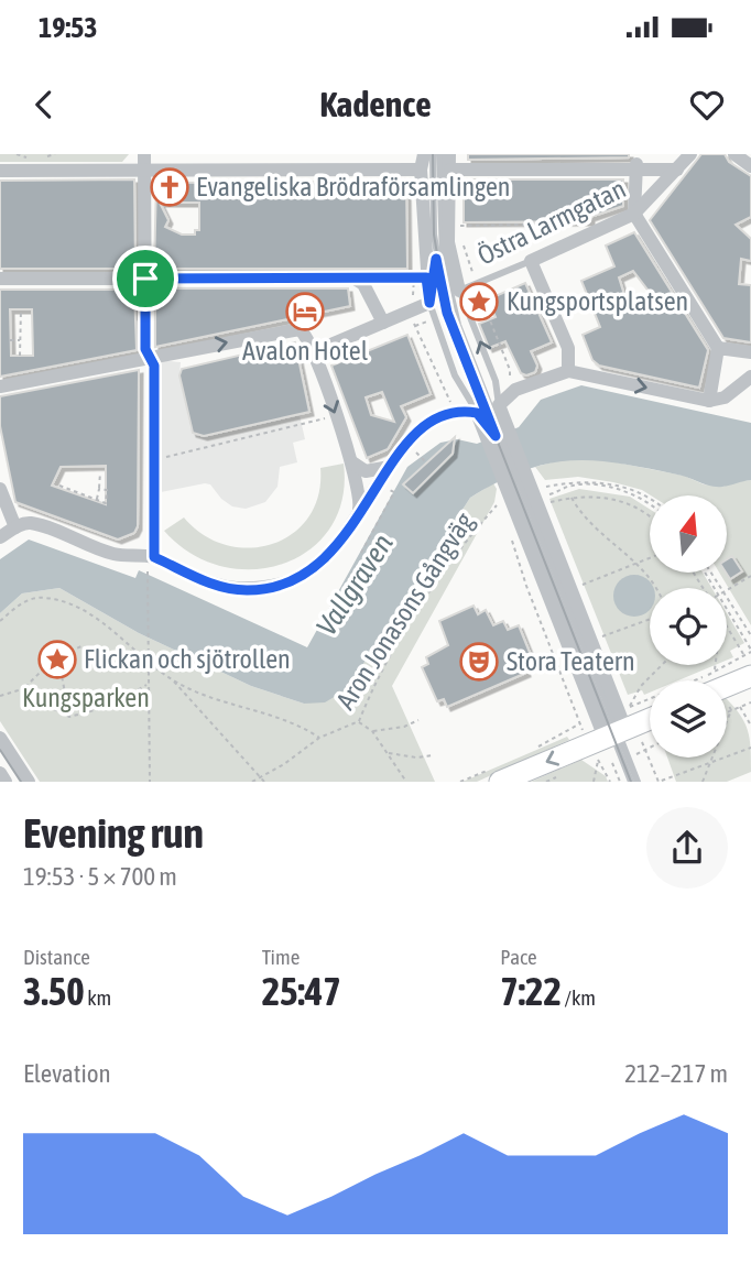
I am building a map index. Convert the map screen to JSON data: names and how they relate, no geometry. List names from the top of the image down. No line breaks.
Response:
{"streets":{"street":["Östra Larmgatan"],"path":["Aron Jonasons Gångväg"]},"water":["Vallgraven"],"parks":["Kungsparken"],"places":{"church":["Evangeliska Brödraförsamlingen"],"place":["Kungsportsplatsen","Flickan och sjötrollen"],"hotel":["Avalon Hotel"],"theatre":["Stora Teatern"]},"north":"top","page":{"status":"19:53","header":"Kadence","heading":["Evening run","19:53 · 5 × 700 m"],"stats":[["Distance","3.50 km"],["Time","25:47"],["Pace","7:22 /km"]],"chart":["Elevation","212–217 m"]}}
